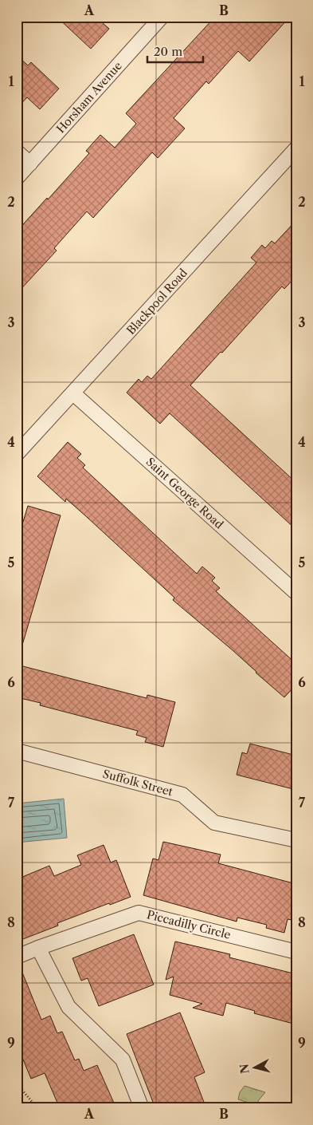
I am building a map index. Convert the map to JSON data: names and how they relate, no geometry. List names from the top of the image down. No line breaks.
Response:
{"streets":{"street":["Horsham Avenue","Blackpool Road","Saint George Road","Suffolk Street","Piccadilly Circle"]},"crossings":[["Blackpool Road","Saint George Road"]],"scale_bar":"20 m","north":"left","grid":{"columns":["A","B"],"rows":["1","2","3","4","5","6","7","8","9"]}}
